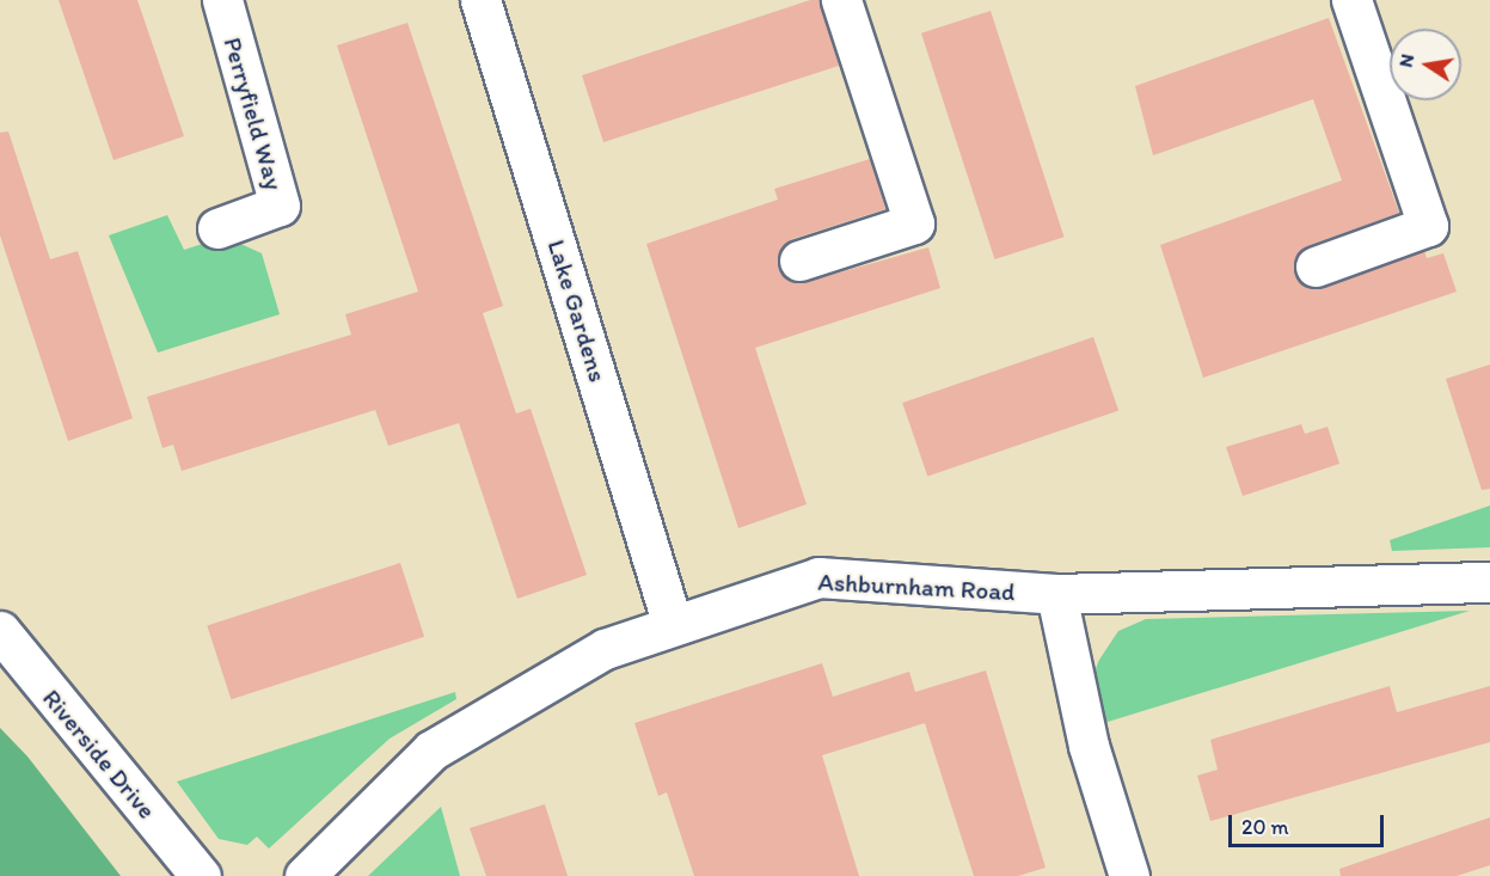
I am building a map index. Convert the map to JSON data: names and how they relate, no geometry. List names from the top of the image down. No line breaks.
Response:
{"streets":{"street":["Perryfield Way","Lake Gardens","Ashburnham Road","Riverside Drive"]},"crossings":[["Lake Gardens","Ashburnham Road"]],"scale_bar":"20 m","north":"left"}
